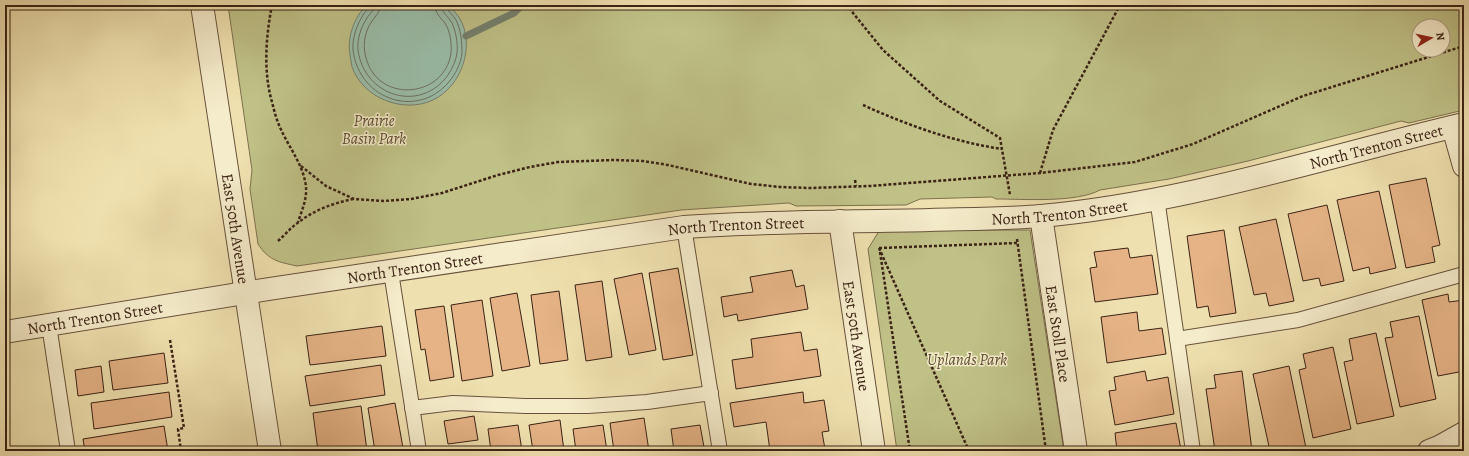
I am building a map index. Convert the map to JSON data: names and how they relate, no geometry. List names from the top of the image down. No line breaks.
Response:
{"streets":{"street":["North Trenton Street","East 50th Avenue","East Stoll Place"]},"crossings":[["North Trenton Street","East 50th Avenue"],["North Trenton Street","East Stoll Place"]],"parks":["Prairie Basin Park","Uplands Park"],"north":"right"}
